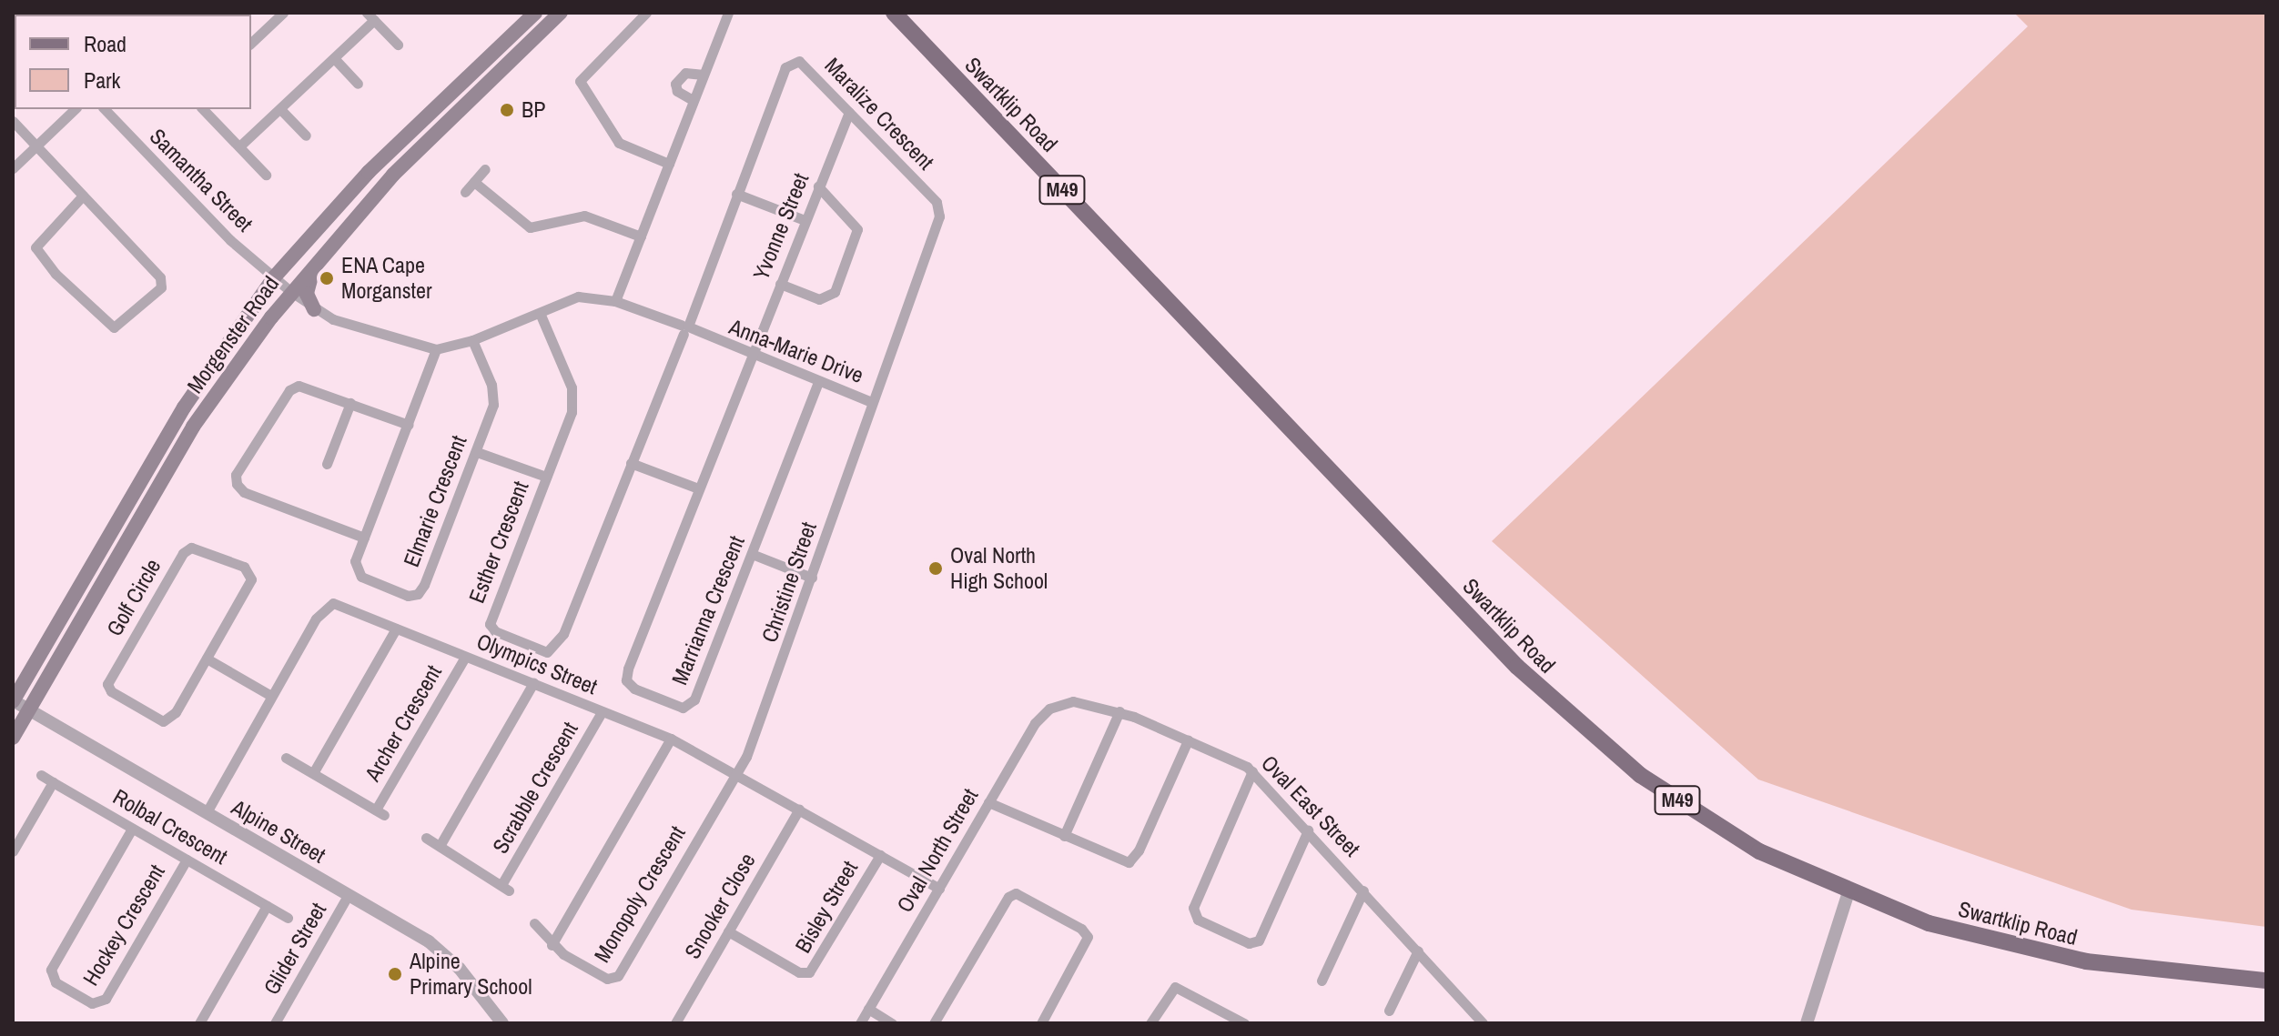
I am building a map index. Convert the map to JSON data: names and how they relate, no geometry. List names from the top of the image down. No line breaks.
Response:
{"streets":{"main road":["Swartklip Road","M49","Morgenster Road"],"street":["Maralize Crescent","Samantha Street","Yvonne Street","Anna-Marie Drive","Elmarie Crescent","Esther Crescent","Christine Street","Golf Circle","Marrianna Crescent","Olympics Street","Archer Crescent","Scrabble Crescent","Oval East Street","Rolbal Crescent","Alpine Street","Oval North Street","Monopoly Crescent","Snooker Close","Bisley Street","Hockey Crescent","Glider Street"]},"crossings":[["Maralize Crescent","Yvonne Street"],["Maralize Crescent","Anna-Marie Drive"],["Maralize Crescent","Esther Crescent"],["Maralize Crescent","Christine Street"],["Samantha Street","Morgenster Road"],["Samantha Street","Anna-Marie Drive"],["Yvonne Street","Anna-Marie Drive"],["Yvonne Street","Marrianna Crescent"],["Morgenster Road","Anna-Marie Drive"],["Morgenster Road","Alpine Street"],["Anna-Marie Drive","Elmarie Crescent"],["Anna-Marie Drive","Esther Crescent"],["Anna-Marie Drive","Christine Street"],["Anna-Marie Drive","Marrianna Crescent"],["Christine Street","Olympics Street"],["Christine Street","Monopoly Crescent"],["Olympics Street","Archer Crescent"],["Olympics Street","Scrabble Crescent"],["Olympics Street","Alpine Street"],["Olympics Street","Oval North Street"],["Olympics Street","Monopoly Crescent"],["Olympics Street","Snooker Close"],["Olympics Street","Bisley Street"],["Oval East Street","Oval North Street"],["Rolbal Crescent","Hockey Crescent"],["Alpine Street","Glider Street"],["Snooker Close","Bisley Street"]],"places":["BP","ENA Cape Morganster","Oval North High School","Alpine Primary School"],"legend":["Road","Park"]}
